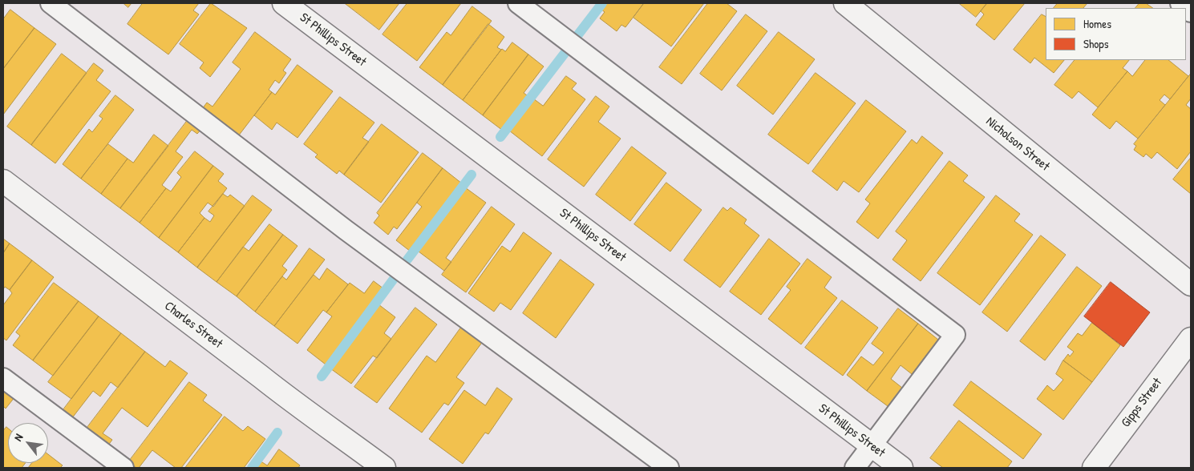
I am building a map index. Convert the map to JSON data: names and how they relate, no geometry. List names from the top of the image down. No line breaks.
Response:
{"streets":{"street":["St Phillips Street","Nicholson Street","Charles Street","Gipps Street"]},"legend":["Homes","Shops"],"north":"top left"}
